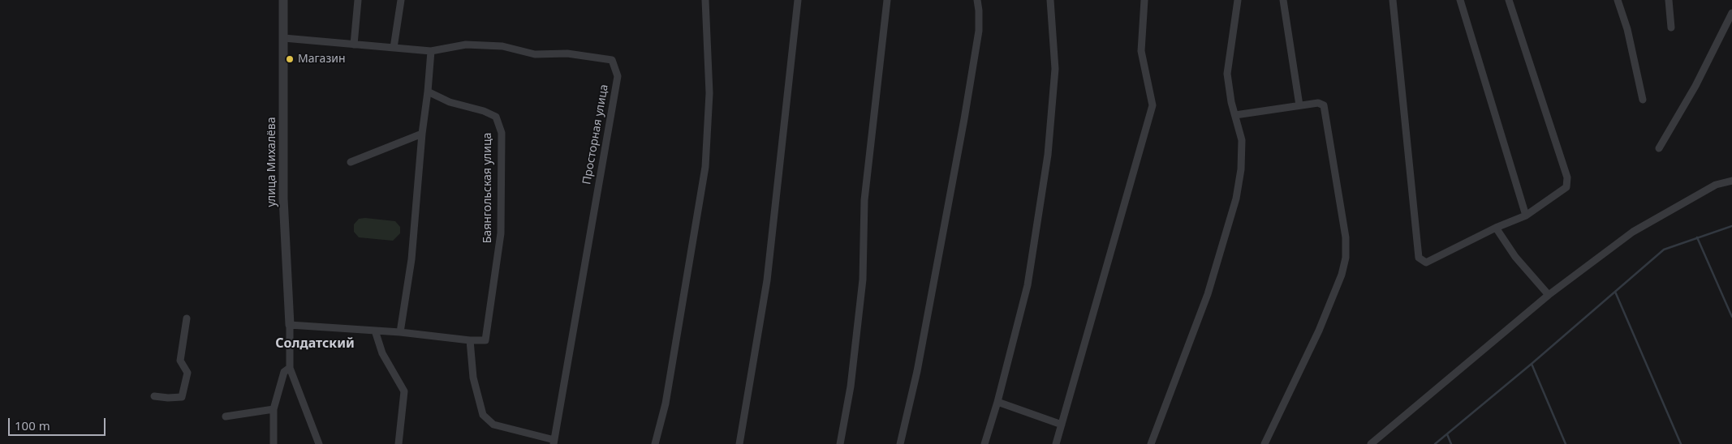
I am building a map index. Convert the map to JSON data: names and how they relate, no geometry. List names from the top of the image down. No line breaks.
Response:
{"streets":{"street":["Просторная улица","улица Михалёва","Баянгольская улица"]},"crossings":[["Просторная улица","улица Михалёва"]],"districts":["Солдатский"],"places":["Магазин"],"scale_bar":"100 m"}
